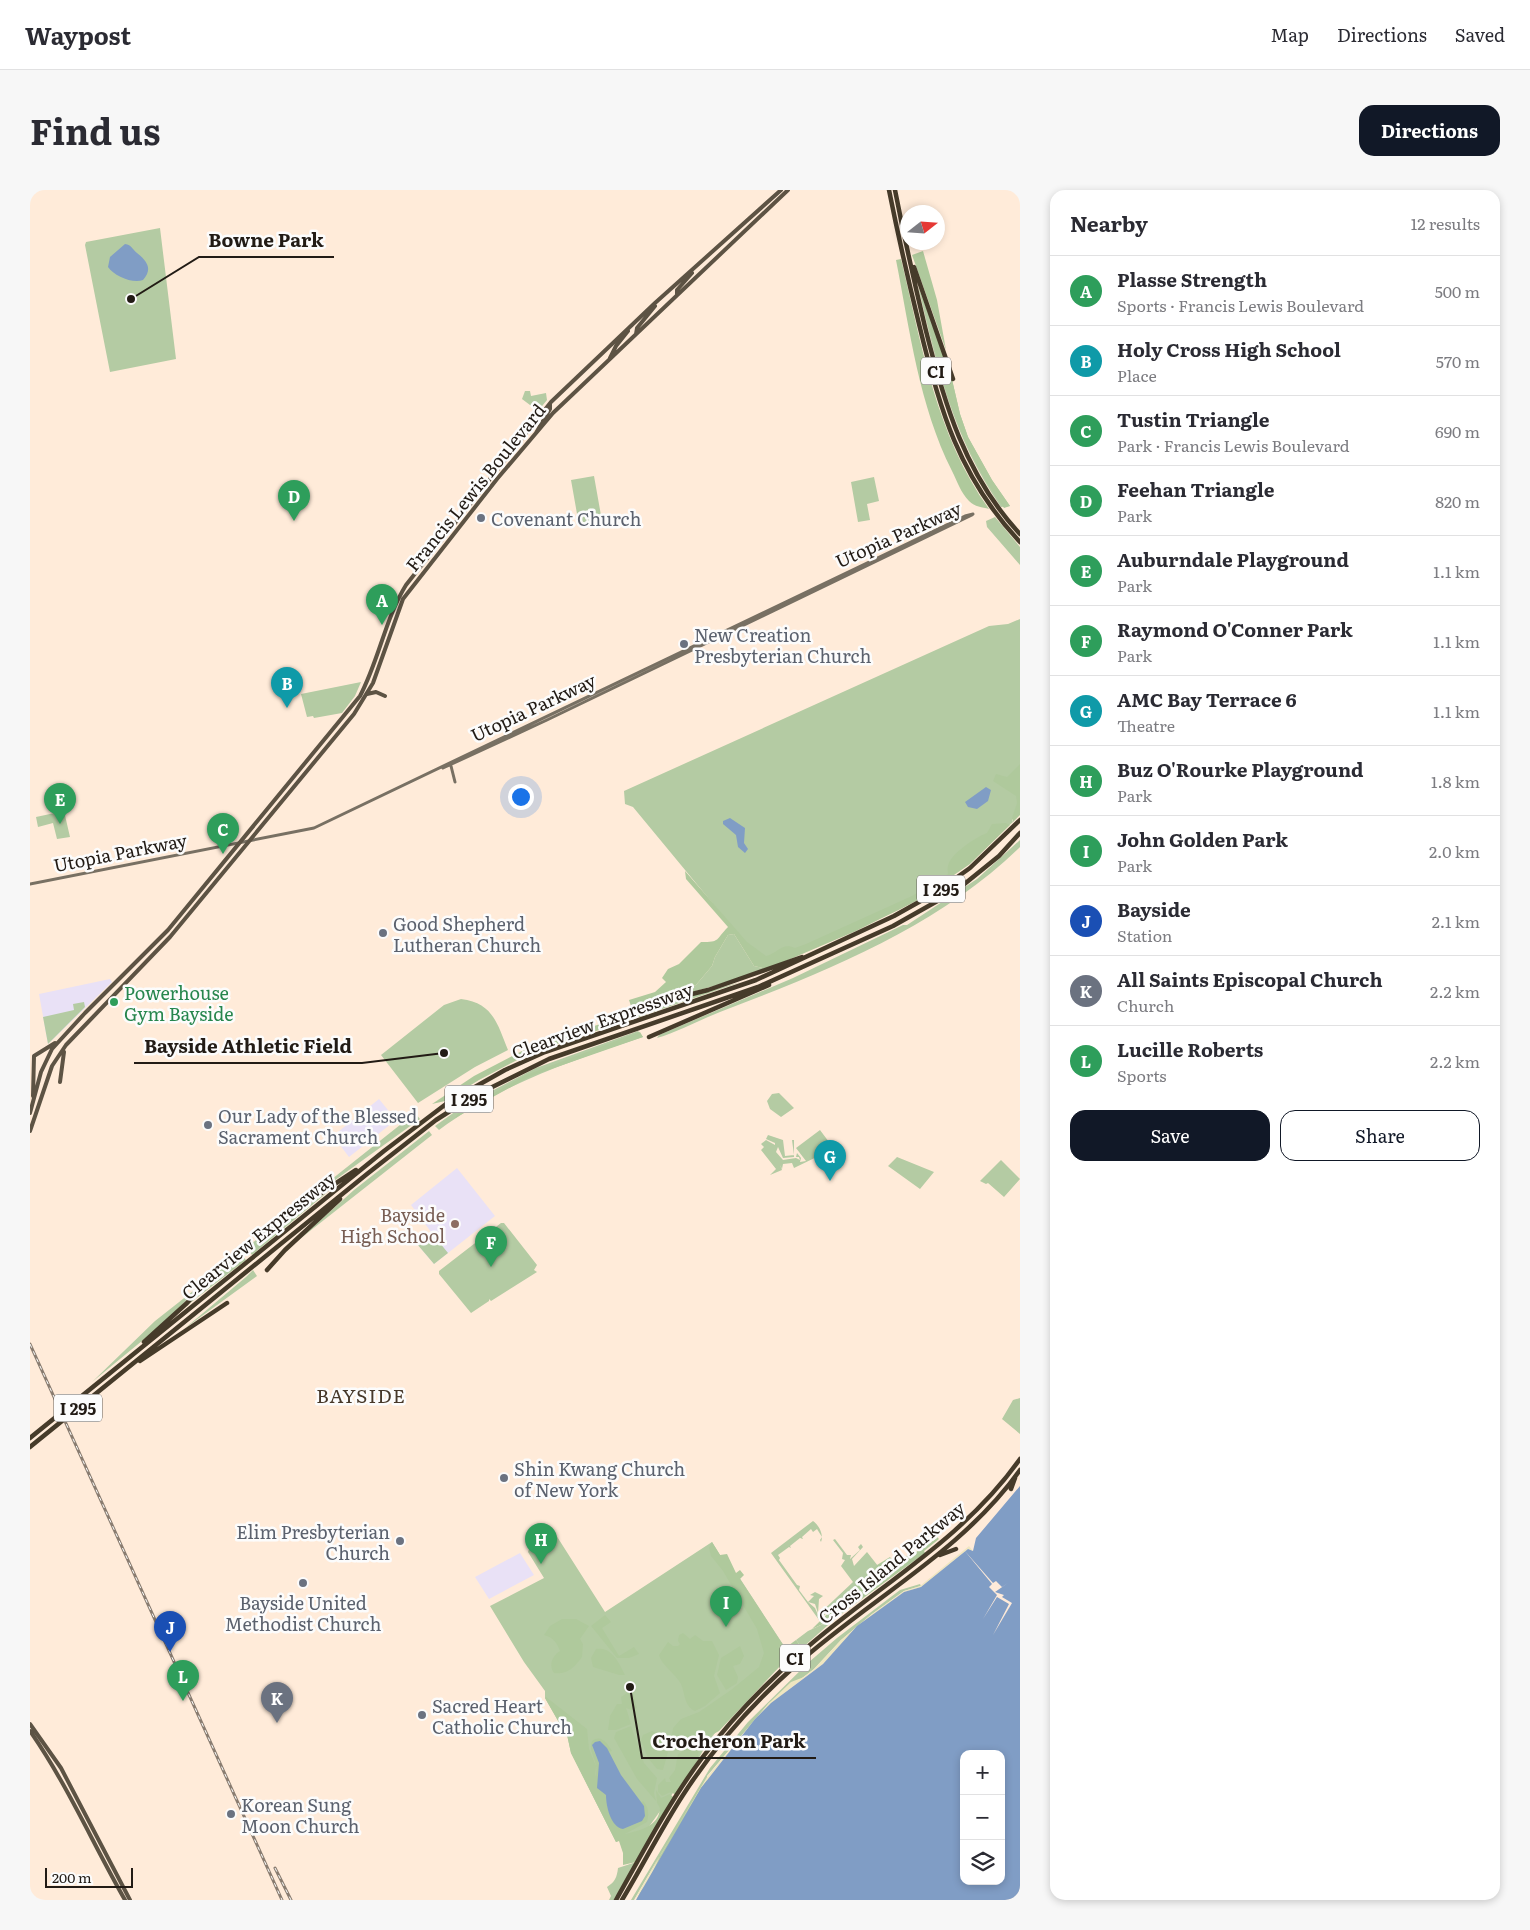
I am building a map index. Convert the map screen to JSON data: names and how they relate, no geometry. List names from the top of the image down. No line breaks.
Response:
{"streets":{"highway":["CI","I 295","Clearview Expressway","Cross Island Parkway"],"main road":["Francis Lewis Boulevard","Utopia Parkway"]},"crossings":[["Francis Lewis Boulevard","Utopia Parkway"]],"districts":["BAYSIDE"],"places":["Bowne Park","Covenant Church","New Creation Presbyterian Church","Good Shepherd Lutheran Church","Powerhouse Gym Bayside","Bayside Athletic Field","Our Lady of the Blessed Sacrament Church","Bayside High School","Shin Kwang Church of New York","Elim Presbyterian Church","Bayside United Methodist Church","Crocheron Park","Sacred Heart Catholic Church","Korean Sung Moon Church"],"scale_bar":"200 m","north":"right","page":{"header":"Waypost","nav":["Map","Directions","Saved"],"title":"Find us","buttons":["Directions",["Save","Share"]],"heading":["Nearby","12 results"],"list":[{"mark":"A","name":"Plasse Strength","note":"Sports · Francis Lewis Boulevard","value":"500 m"},{"mark":"B","name":"Holy Cross High School","note":"Place","value":"570 m"},{"mark":"C","name":"Tustin Triangle","note":"Park · Francis Lewis Boulevard","value":"690 m"},{"mark":"D","name":"Feehan Triangle","note":"Park","value":"820 m"},{"mark":"E","name":"Auburndale Playground","note":"Park","value":"1.1 km"},{"mark":"F","name":"Raymond O'Conner Park","note":"Park","value":"1.1 km"},{"mark":"G","name":"AMC Bay Terrace 6","note":"Theatre","value":"1.1 km"},{"mark":"H","name":"Buz O'Rourke Playground","note":"Park","value":"1.8 km"},{"mark":"I","name":"John Golden Park","note":"Park","value":"2.0 km"},{"mark":"J","name":"Bayside","note":"Station","value":"2.1 km"},{"mark":"K","name":"All Saints Episcopal Church","note":"Church","value":"2.2 km"},{"mark":"L","name":"Lucille Roberts","note":"Sports","value":"2.2 km"}],"pins":["D","A","B","E","C","G","F","H","I","J","L","K"],"map_buttons":["+","−"],"scale":"200 m"}}
